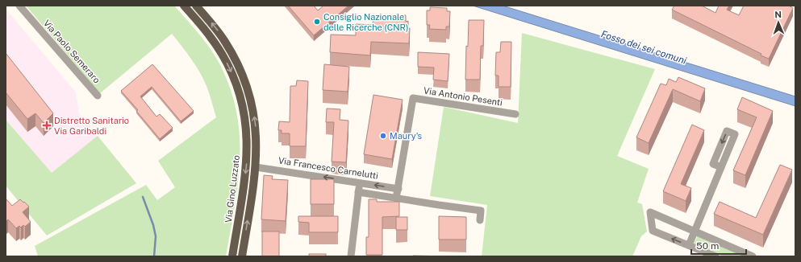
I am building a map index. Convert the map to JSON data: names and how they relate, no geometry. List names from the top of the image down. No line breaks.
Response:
{"streets":{"main road":["Via Gino Luzzato"],"street":["Via Paolo Semeraro","Via Antonio Pesenti","Via Francesco Carnelutti"]},"crossings":[["Via Antonio Pesenti","Via Francesco Carnelutti"]],"one_way":["Via Francesco Carnelutti"],"water":["Fosso dei sei comuni"],"places":{"other":["Consiglio Nazionale delle Ricerche (CNR)","Maury's"],"health":["Distretto Sanitario Via Garibaldi"]},"scale_bar":"50 m","north":"top"}
